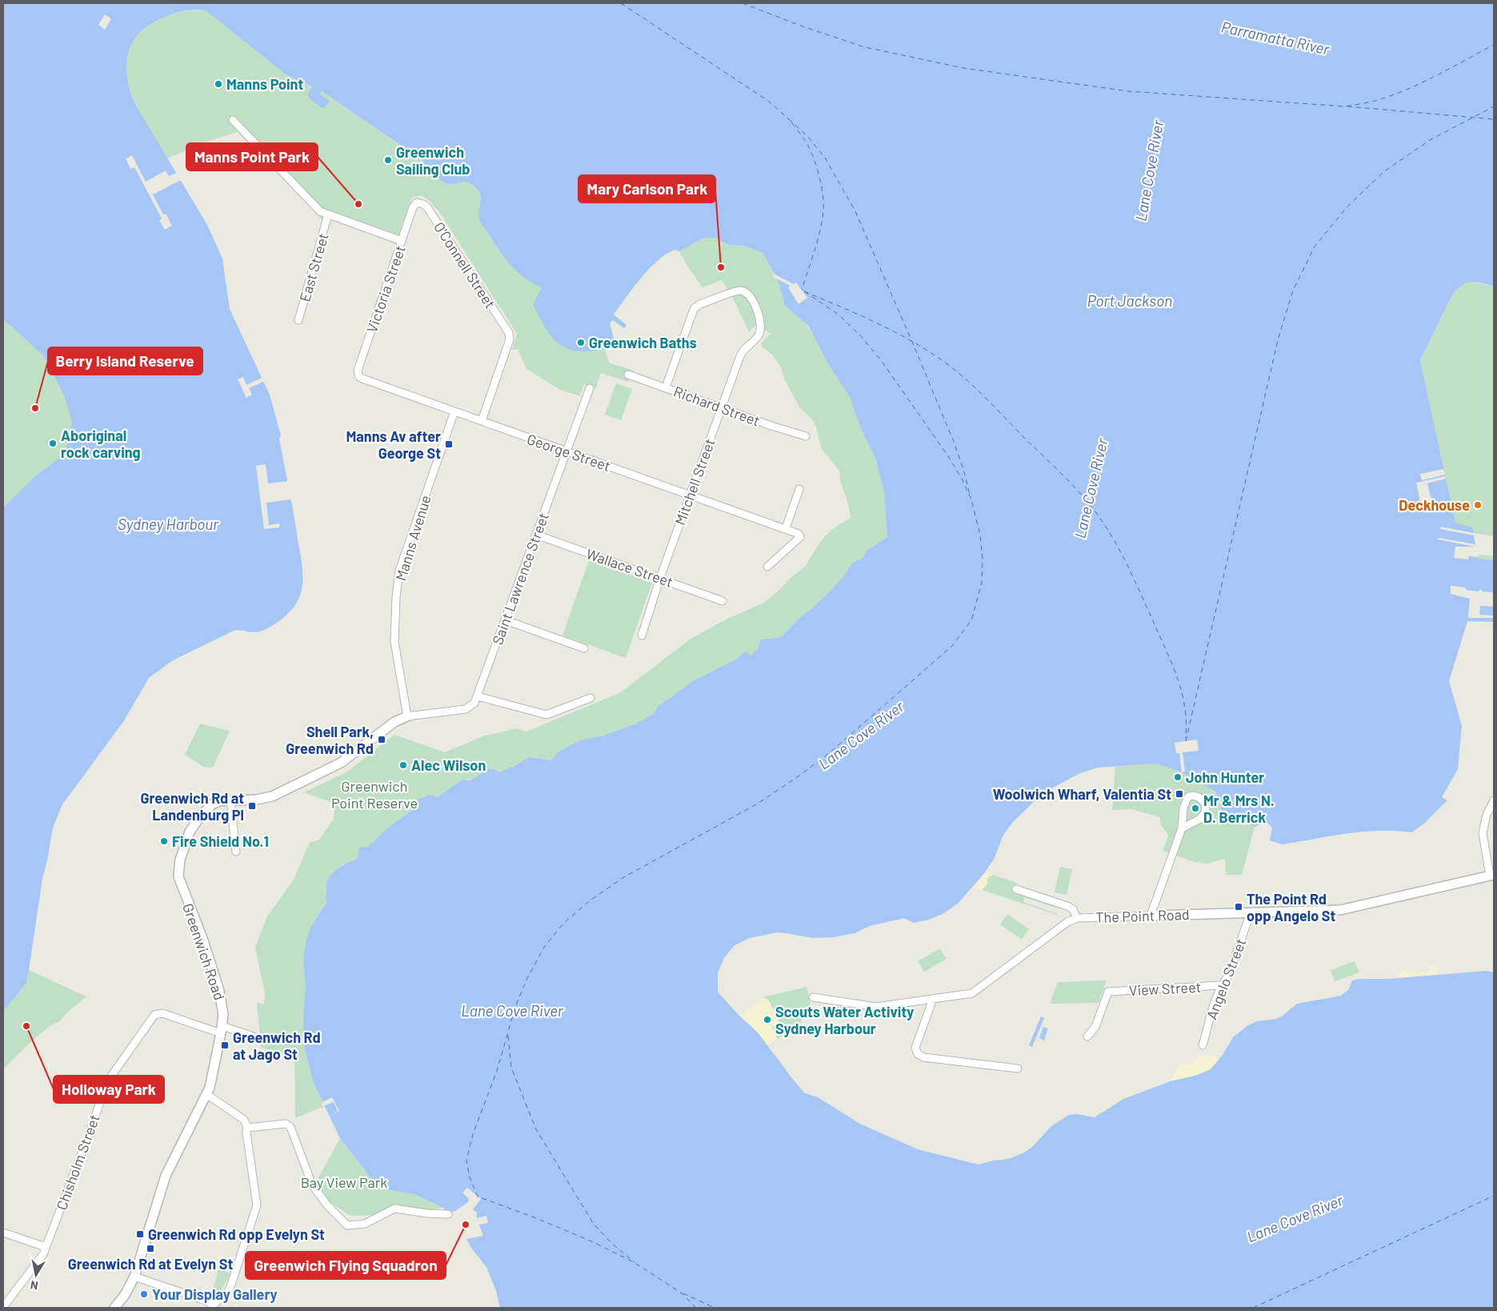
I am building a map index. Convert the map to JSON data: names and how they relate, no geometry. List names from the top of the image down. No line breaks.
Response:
{"streets":{"street":["O'Connell Street","East Street","Victoria Street","Richard Street","George Street","Mitchell Street","Manns Avenue","Wallace Street","Saint Lawrence Street","The Point Road","Greenwich Road","Angelo Street","View Street","Chisholm Street"]},"crossings":[["O'Connell Street","Victoria Street"],["O'Connell Street","George Street"],["Victoria Street","George Street"],["Richard Street","Mitchell Street"],["George Street","Mitchell Street"],["George Street","Manns Avenue"],["George Street","Saint Lawrence Street"],["Mitchell Street","Wallace Street"],["Manns Avenue","Saint Lawrence Street"],["Manns Avenue","Greenwich Road"],["Wallace Street","Saint Lawrence Street"],["Saint Lawrence Street","Greenwich Road"],["The Point Road","Angelo Street"],["Greenwich Road","Chisholm Street"],["Angelo Street","View Street"]],"water":["Parramatta River","Lane Cove River","Port Jackson","Sydney Harbour"],"parks":["Greenwich Point Reserve","Bay View Park"],"places":{"other":["Manns Point","Greenwich Sailing Club","Manns Point Park","Mary Carlson Park","Greenwich Baths","Berry Island Reserve","Aboriginal rock carving","Deckhouse","Alec Wilson","John Hunter","Mr & Mrs N. D. Berrick","Fire Shield No.1","Scouts Water Activity Sydney Harbour","Holloway Park","Greenwich Flying Squadron","Your Display Gallery"],"transit":["Manns Av after George St","Shell Park, Greenwich Rd","Woolwich Wharf, Valentia St","Greenwich Rd at Landenburg Pl","The Point Rd opp Angelo St","Greenwich Rd at Jago St","Greenwich Rd opp Evelyn St","Greenwich Rd at Evelyn St"]},"north":"bottom"}
